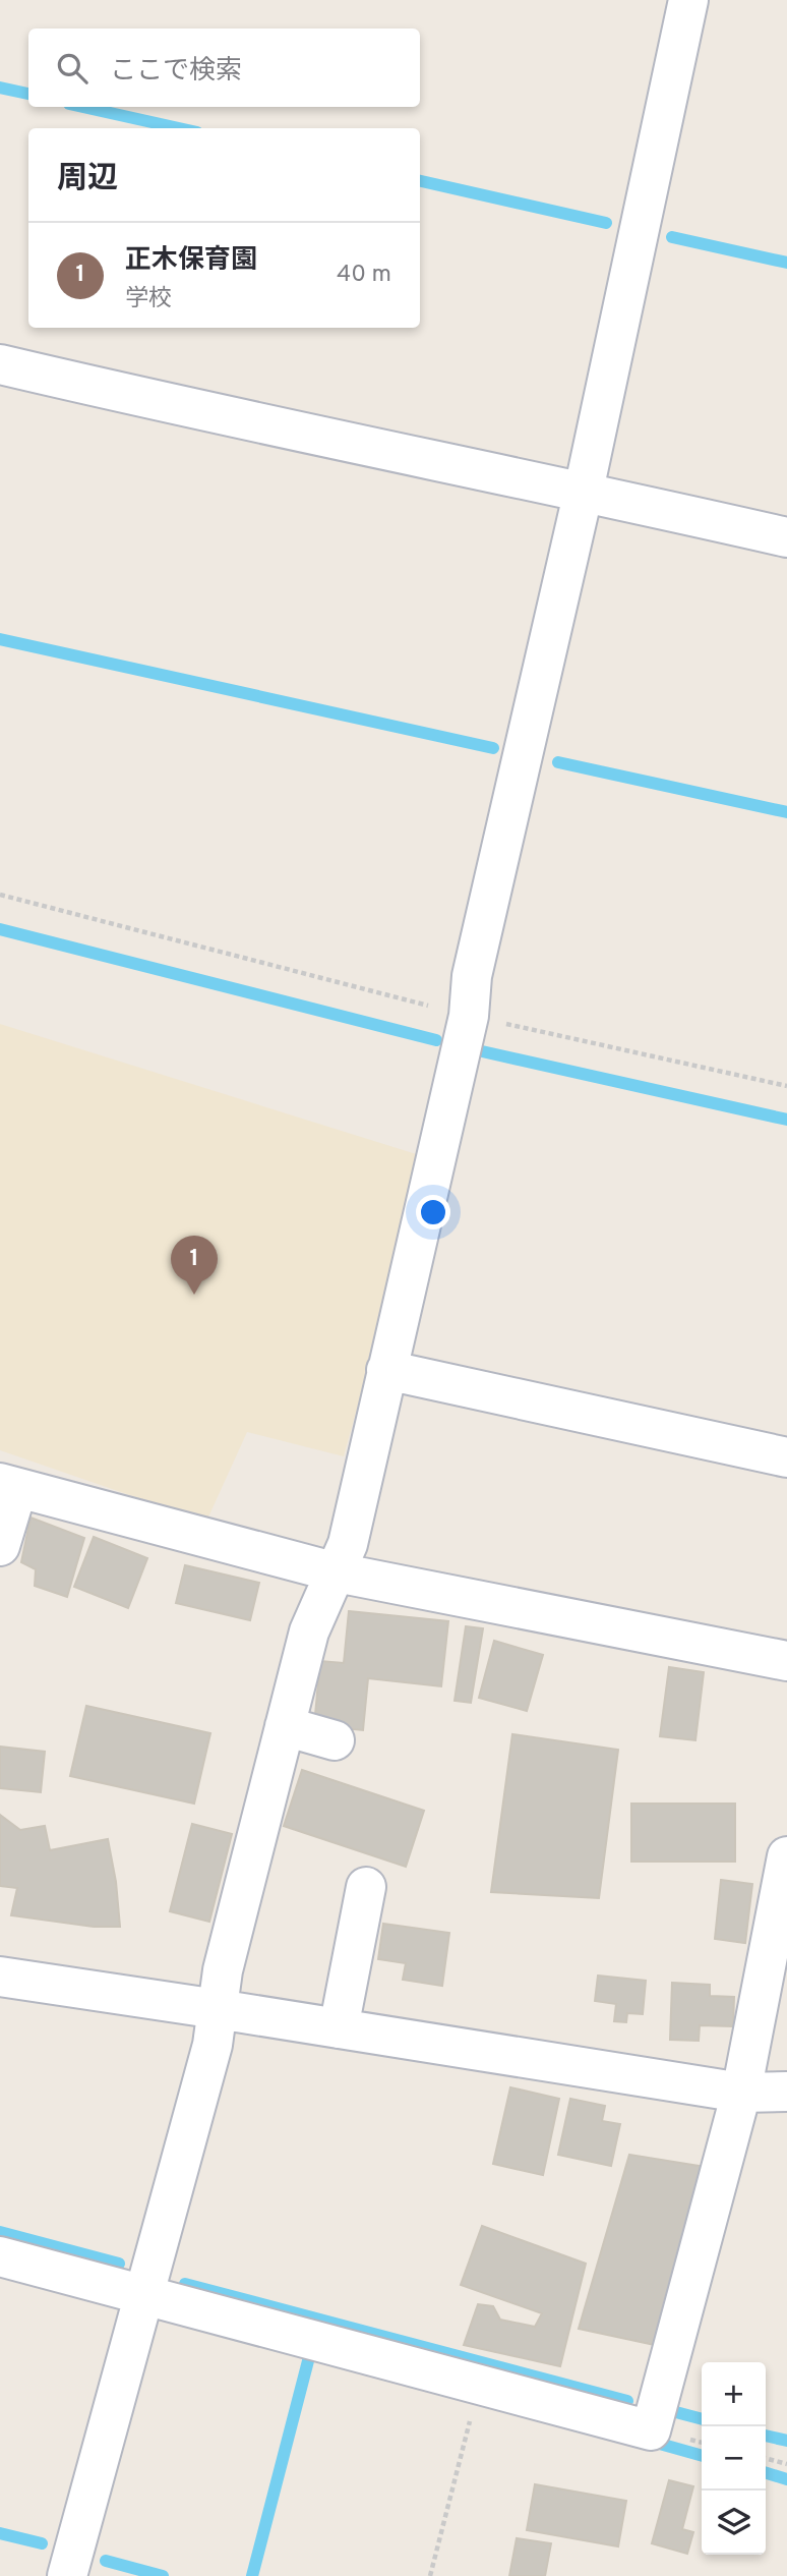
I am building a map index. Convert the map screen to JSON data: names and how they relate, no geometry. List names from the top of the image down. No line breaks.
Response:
{"page":{"search":"ここで検索","heading":"周辺","list":[{"mark":"1","name":"正木保育園","note":"学校","value":"40 m"}],"pins":"1","map_buttons":["+","−"]}}
